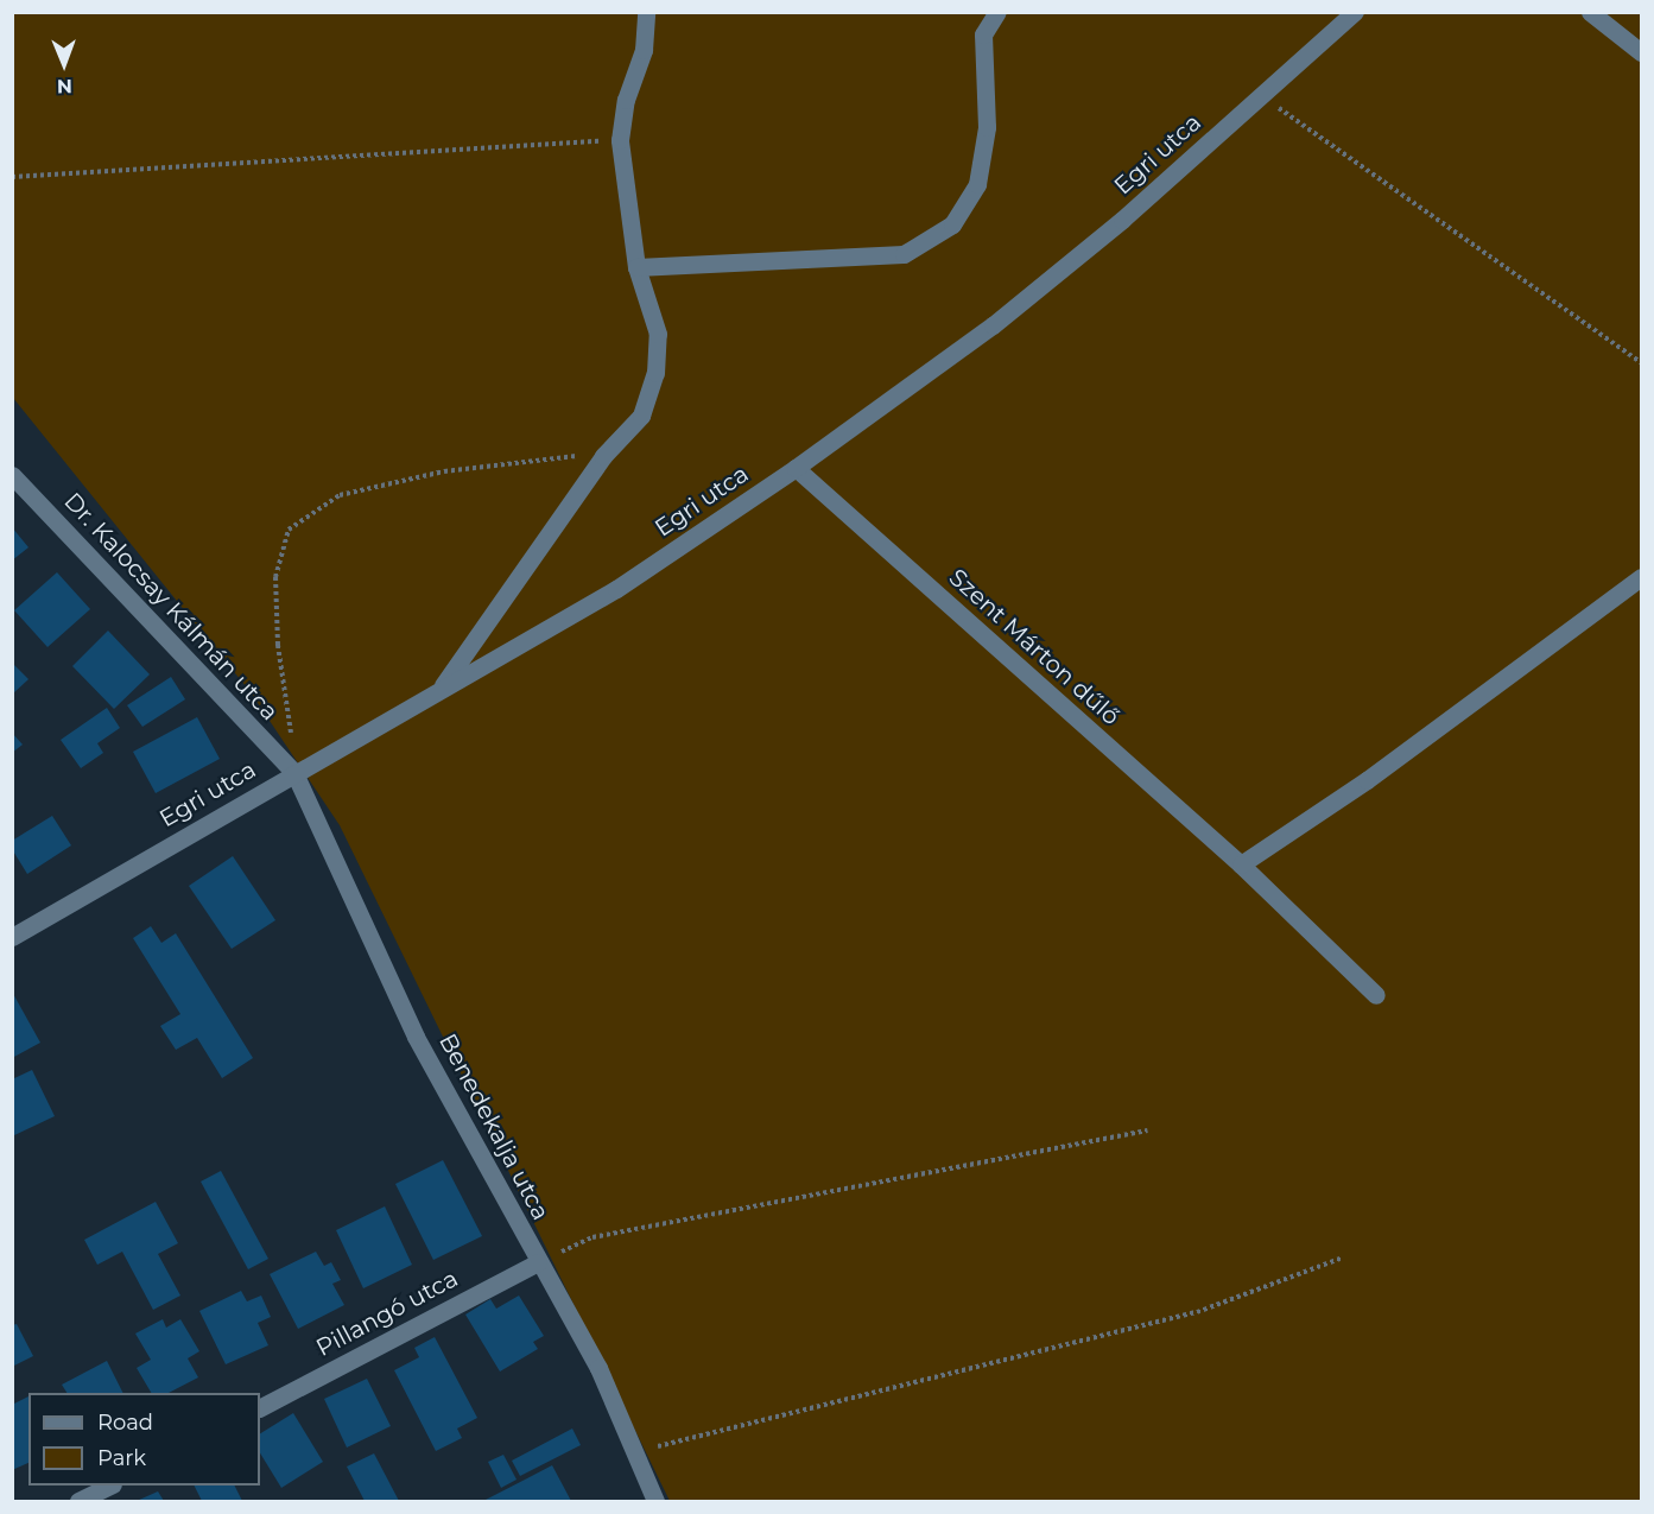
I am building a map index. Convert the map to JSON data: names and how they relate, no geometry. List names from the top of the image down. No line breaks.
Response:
{"streets":{"street":["Egri utca","Dr. Kalocsay Kálmán utca","Szent Márton dűlő","Benedekalja utca","Pillangó utca"]},"crossings":[["Egri utca","Dr. Kalocsay Kálmán utca"],["Egri utca","Szent Márton dűlő"],["Egri utca","Benedekalja utca"],["Dr. Kalocsay Kálmán utca","Benedekalja utca"],["Benedekalja utca","Pillangó utca"]],"legend":["Road","Park"],"north":"bottom"}
